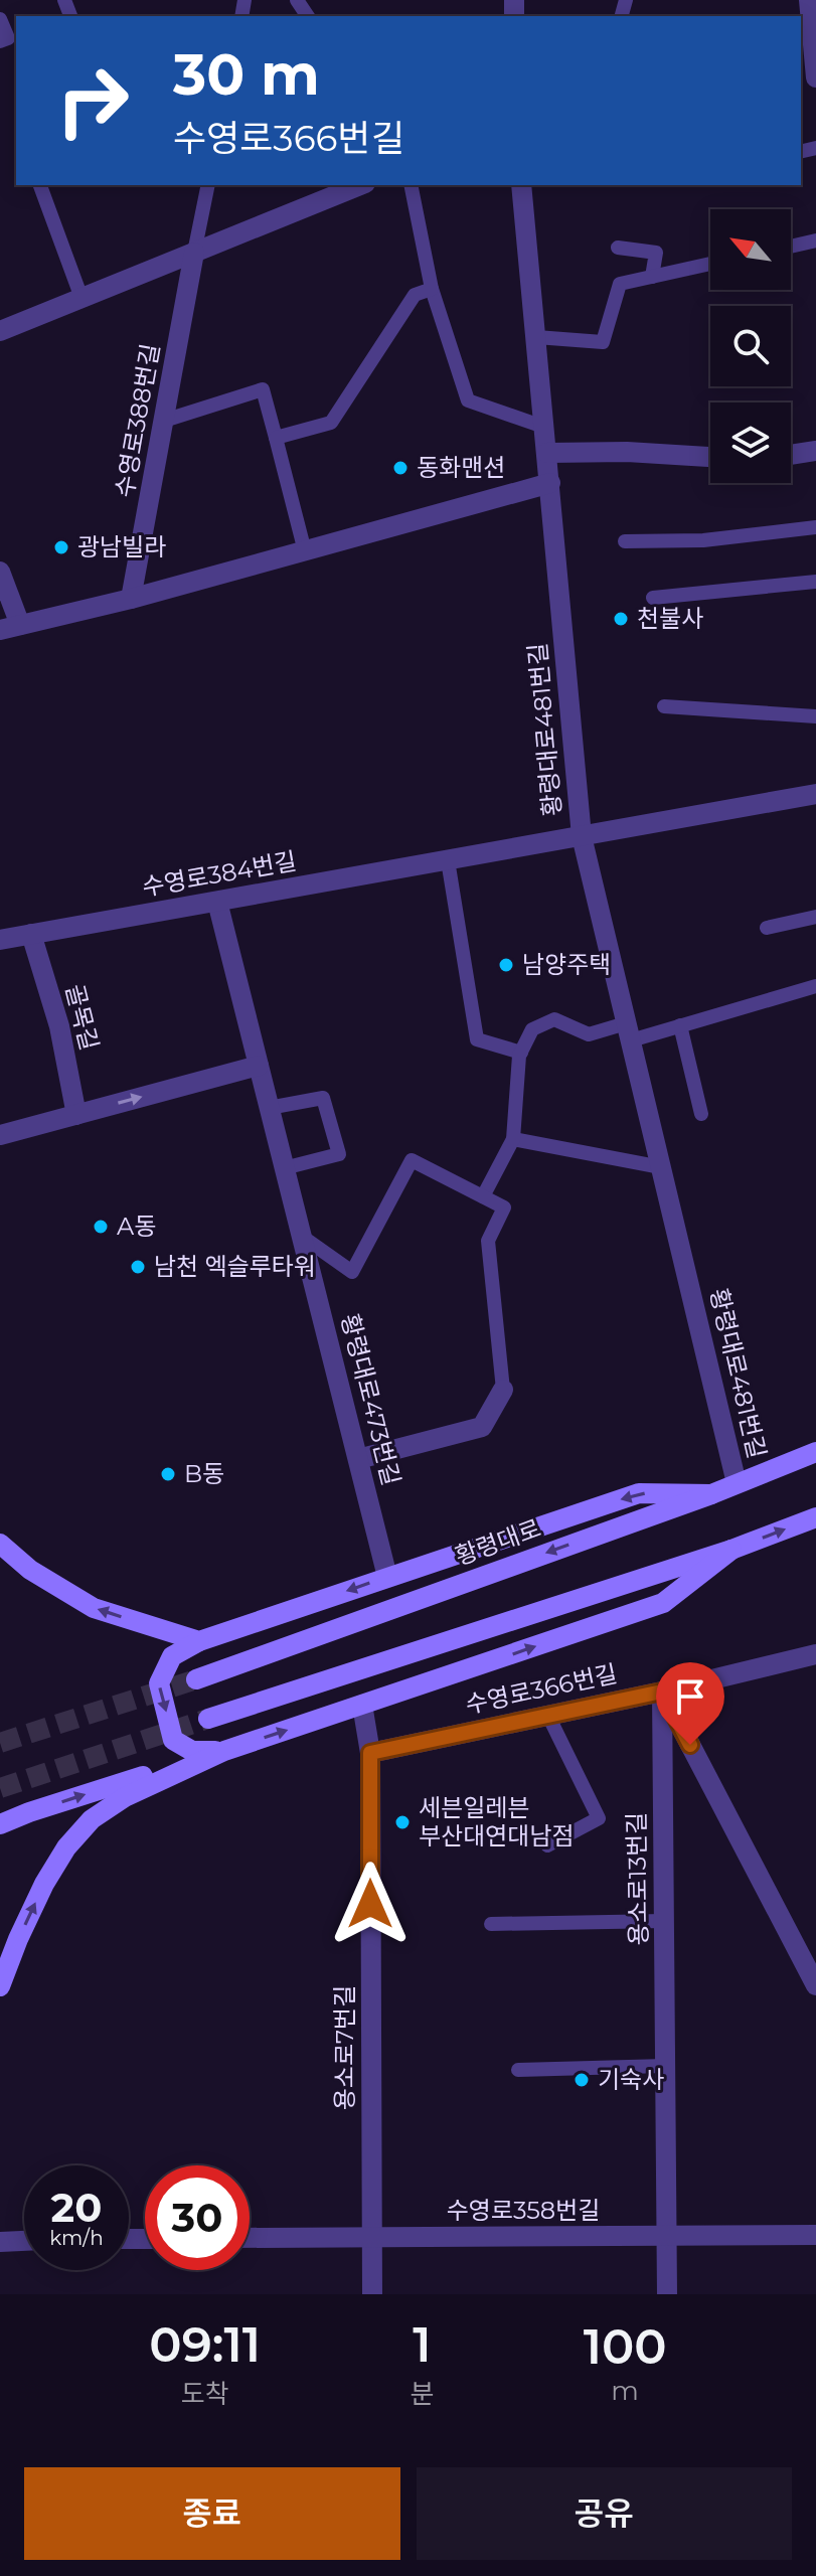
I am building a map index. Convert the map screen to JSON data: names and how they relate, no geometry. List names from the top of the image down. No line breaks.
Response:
{"streets":{"main road":["황령대로"],"street":["수영로388번길","황령대로481번길","수영로384번길","골목길","황령대로473번길","수영로366번길","용소로13번길","용소로7번길","수영로358번길"]},"crossings":[["황령대로481번길","수영로384번길"],["황령대로481번길","황령대로"],["수영로384번길","골목길"],["수영로384번길","황령대로473번길"],["수영로366번길","용소로13번길"],["수영로366번길","용소로7번길"],["용소로13번길","수영로358번길"],["용소로7번길","수영로358번길"]],"places":["동화맨션","광남빌라","천불사","남양주택","A동","남천 엑슬루타워","B동","세븐일레븐 부산대연대남점","기숙사"],"north":"top left","page":{"turn":["30 m","수영로366번길"],"speed":"20 km/h","limit":"30","eta":["09:11","도착","1","분","100","m"],"buttons":["종료","공유"]}}
